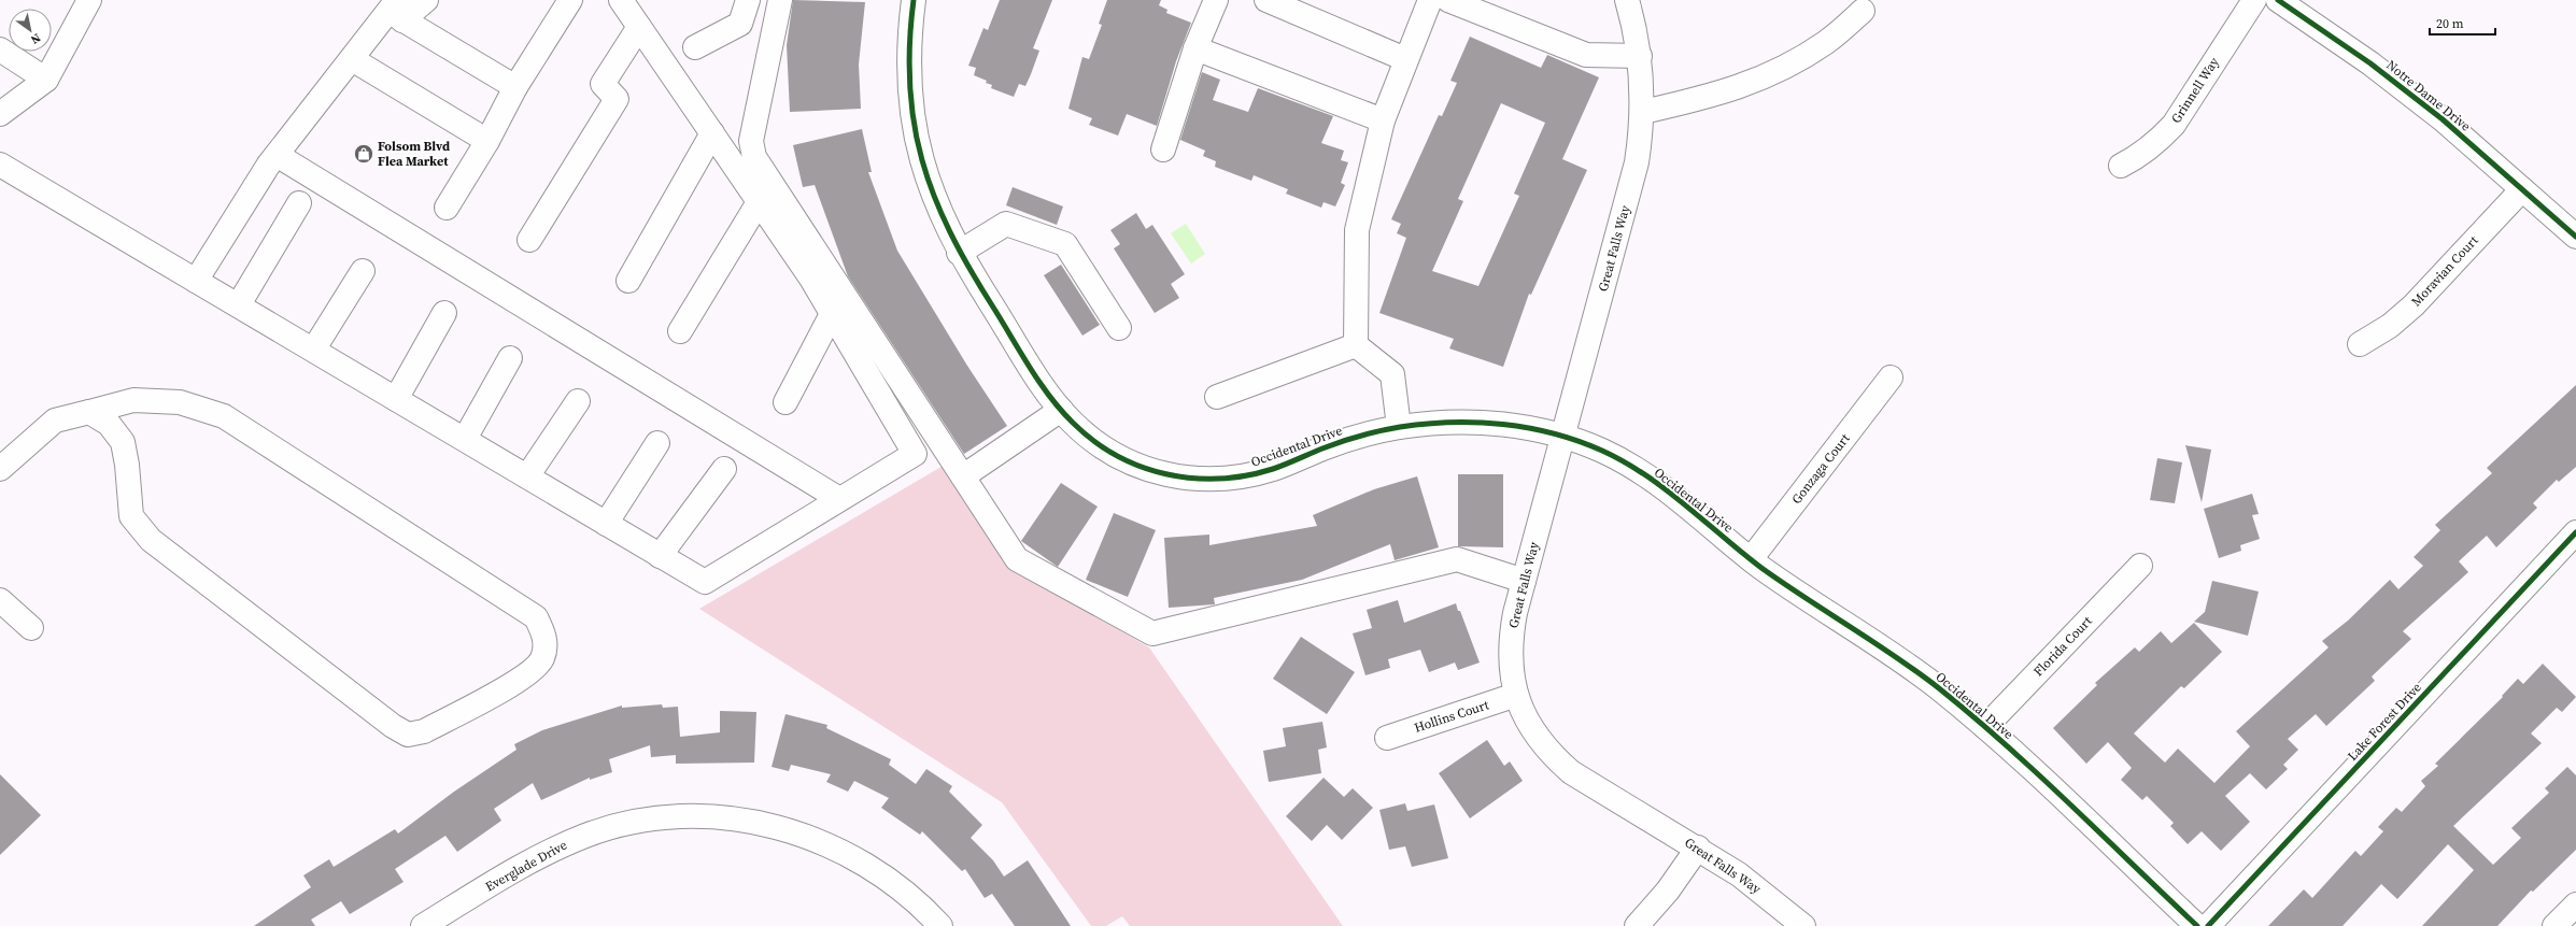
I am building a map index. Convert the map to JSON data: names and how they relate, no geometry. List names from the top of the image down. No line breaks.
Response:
{"streets":{"street":["Grinnell Way","Notre Dame Drive","Great Falls Way","Moravian Court","Occidental Drive","Gonzaga Court","Florida Court","Hollins Court","Lake Forest Drive","Everglade Drive"]},"crossings":[["Notre Dame Drive","Moravian Court"],["Great Falls Way","Occidental Drive"],["Great Falls Way","Hollins Court"],["Occidental Drive","Gonzaga Court"],["Occidental Drive","Florida Court"]],"places":{"shop":["Folsom Blvd Flea Market"]},"scale_bar":"20 m","north":"bottom right"}
